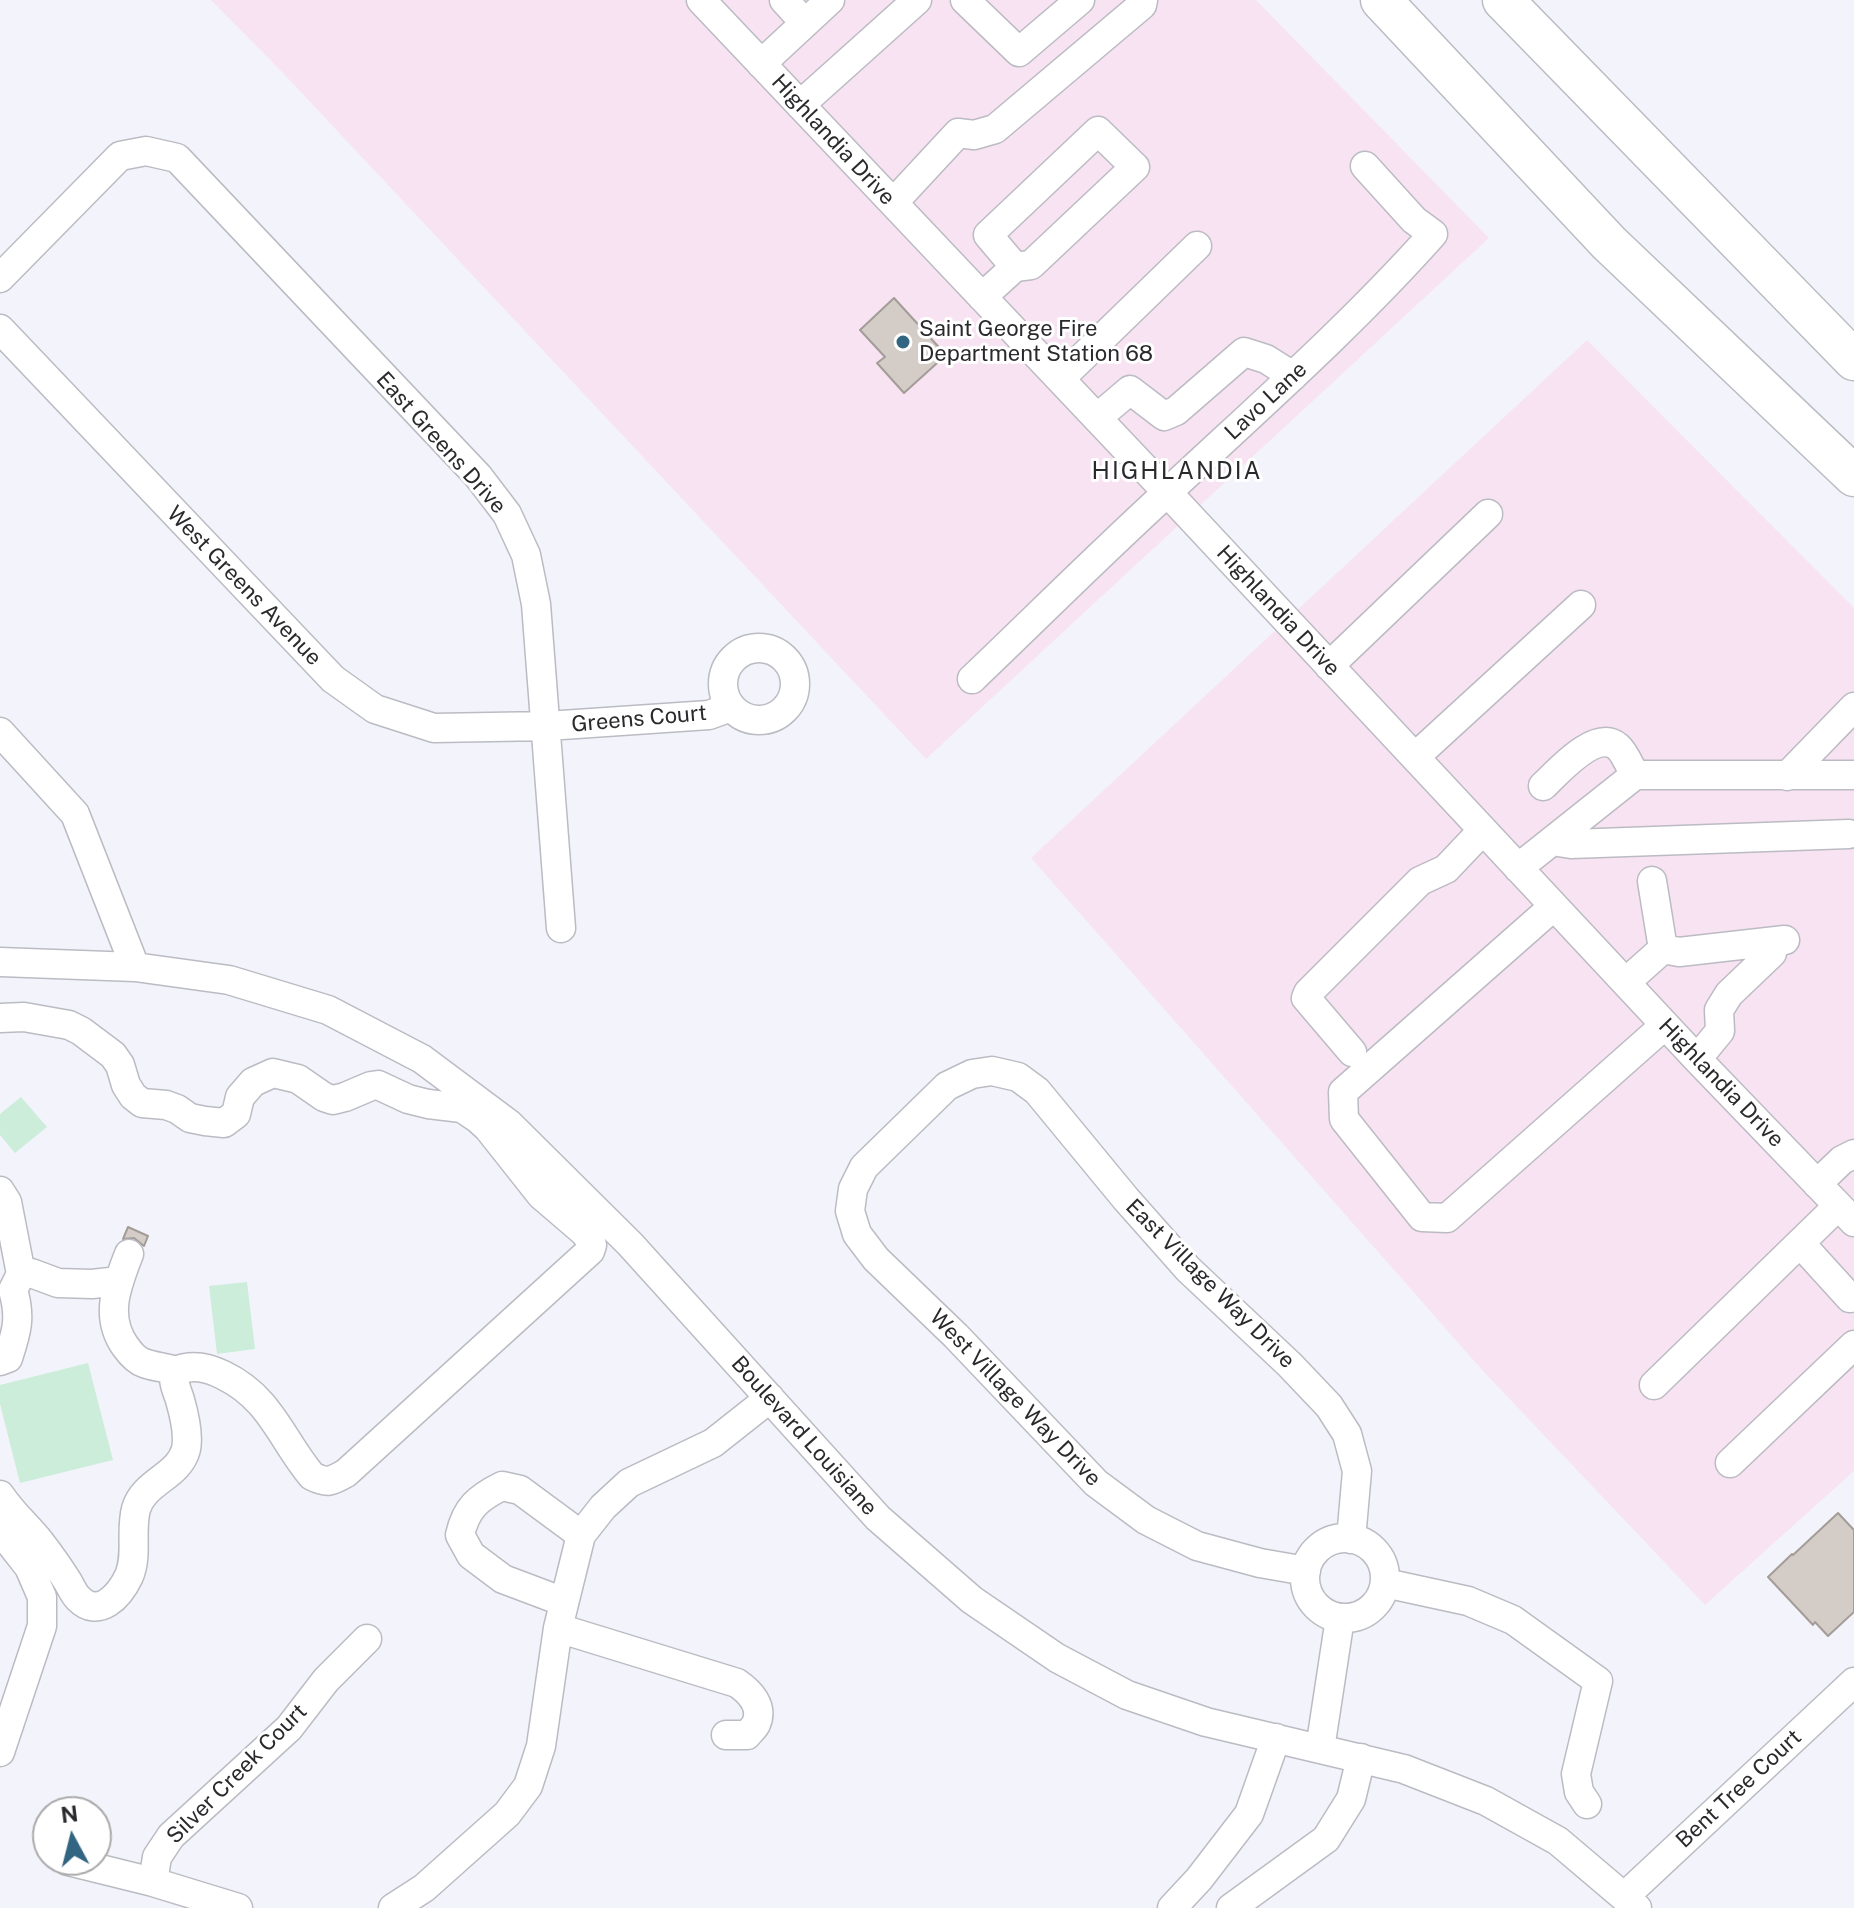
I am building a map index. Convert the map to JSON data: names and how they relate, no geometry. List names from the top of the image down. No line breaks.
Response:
{"streets":{"street":["Highlandia Drive","Lavo Lane","East Greens Drive","West Greens Avenue","Greens Court","East Village Way Drive","West Village Way Drive","Boulevard Louisiane","Silver Creek Court","Bent Tree Court"]},"crossings":[["Highlandia Drive","Lavo Lane"],["East Greens Drive","West Greens Avenue"],["East Greens Drive","Greens Court"],["West Greens Avenue","Greens Court"],["East Village Way Drive","West Village Way Drive"],["Boulevard Louisiane","Bent Tree Court"]],"districts":["HIGHLANDIA"],"places":["Saint George Fire Department Station 68"],"north":"top"}
